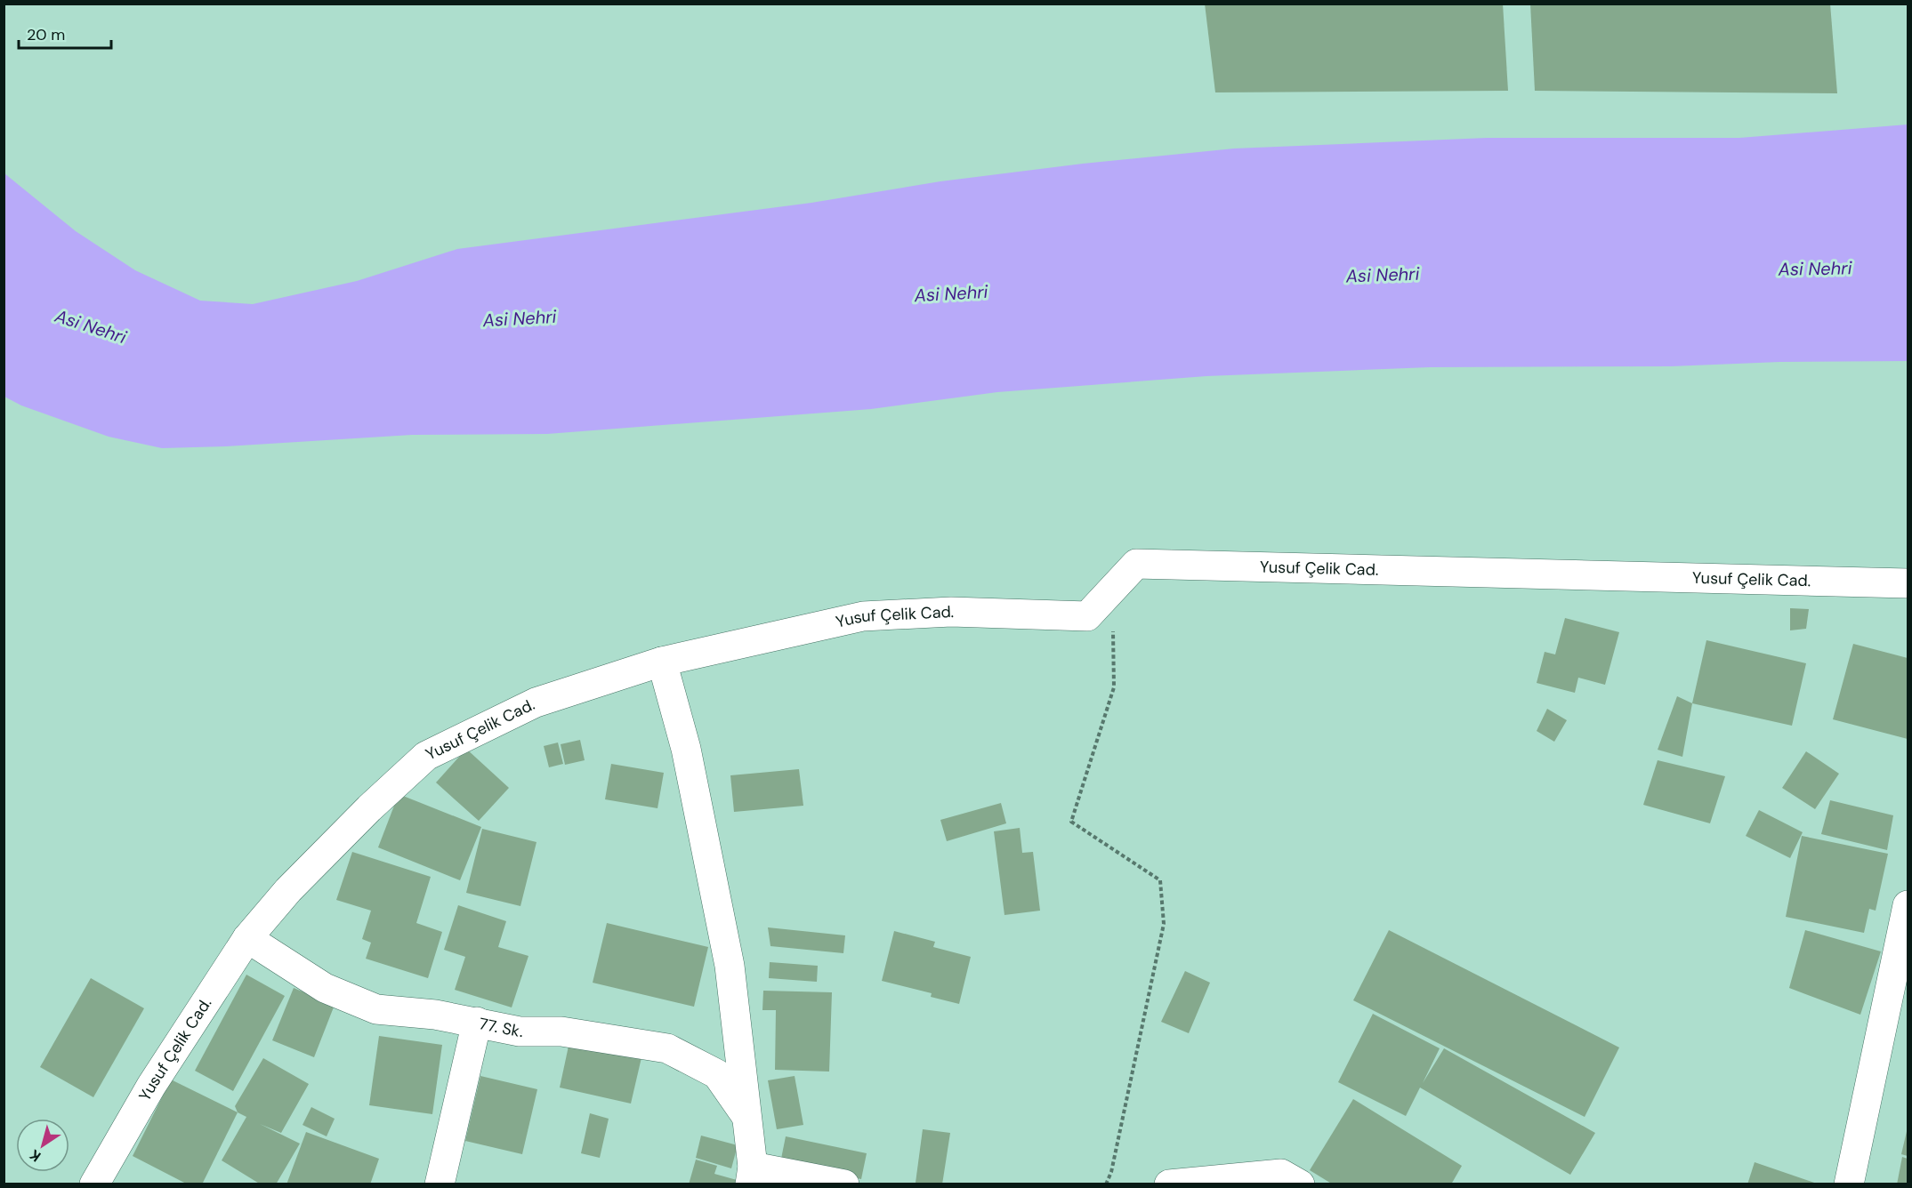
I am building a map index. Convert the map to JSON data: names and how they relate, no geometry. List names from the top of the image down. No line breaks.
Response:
{"streets":{"street":["Yusuf Çelik Cad.","77. Sk."]},"crossings":[["Yusuf Çelik Cad.","77. Sk."]],"water":["Asi Nehri"],"scale_bar":"20 m","north":"bottom left"}
